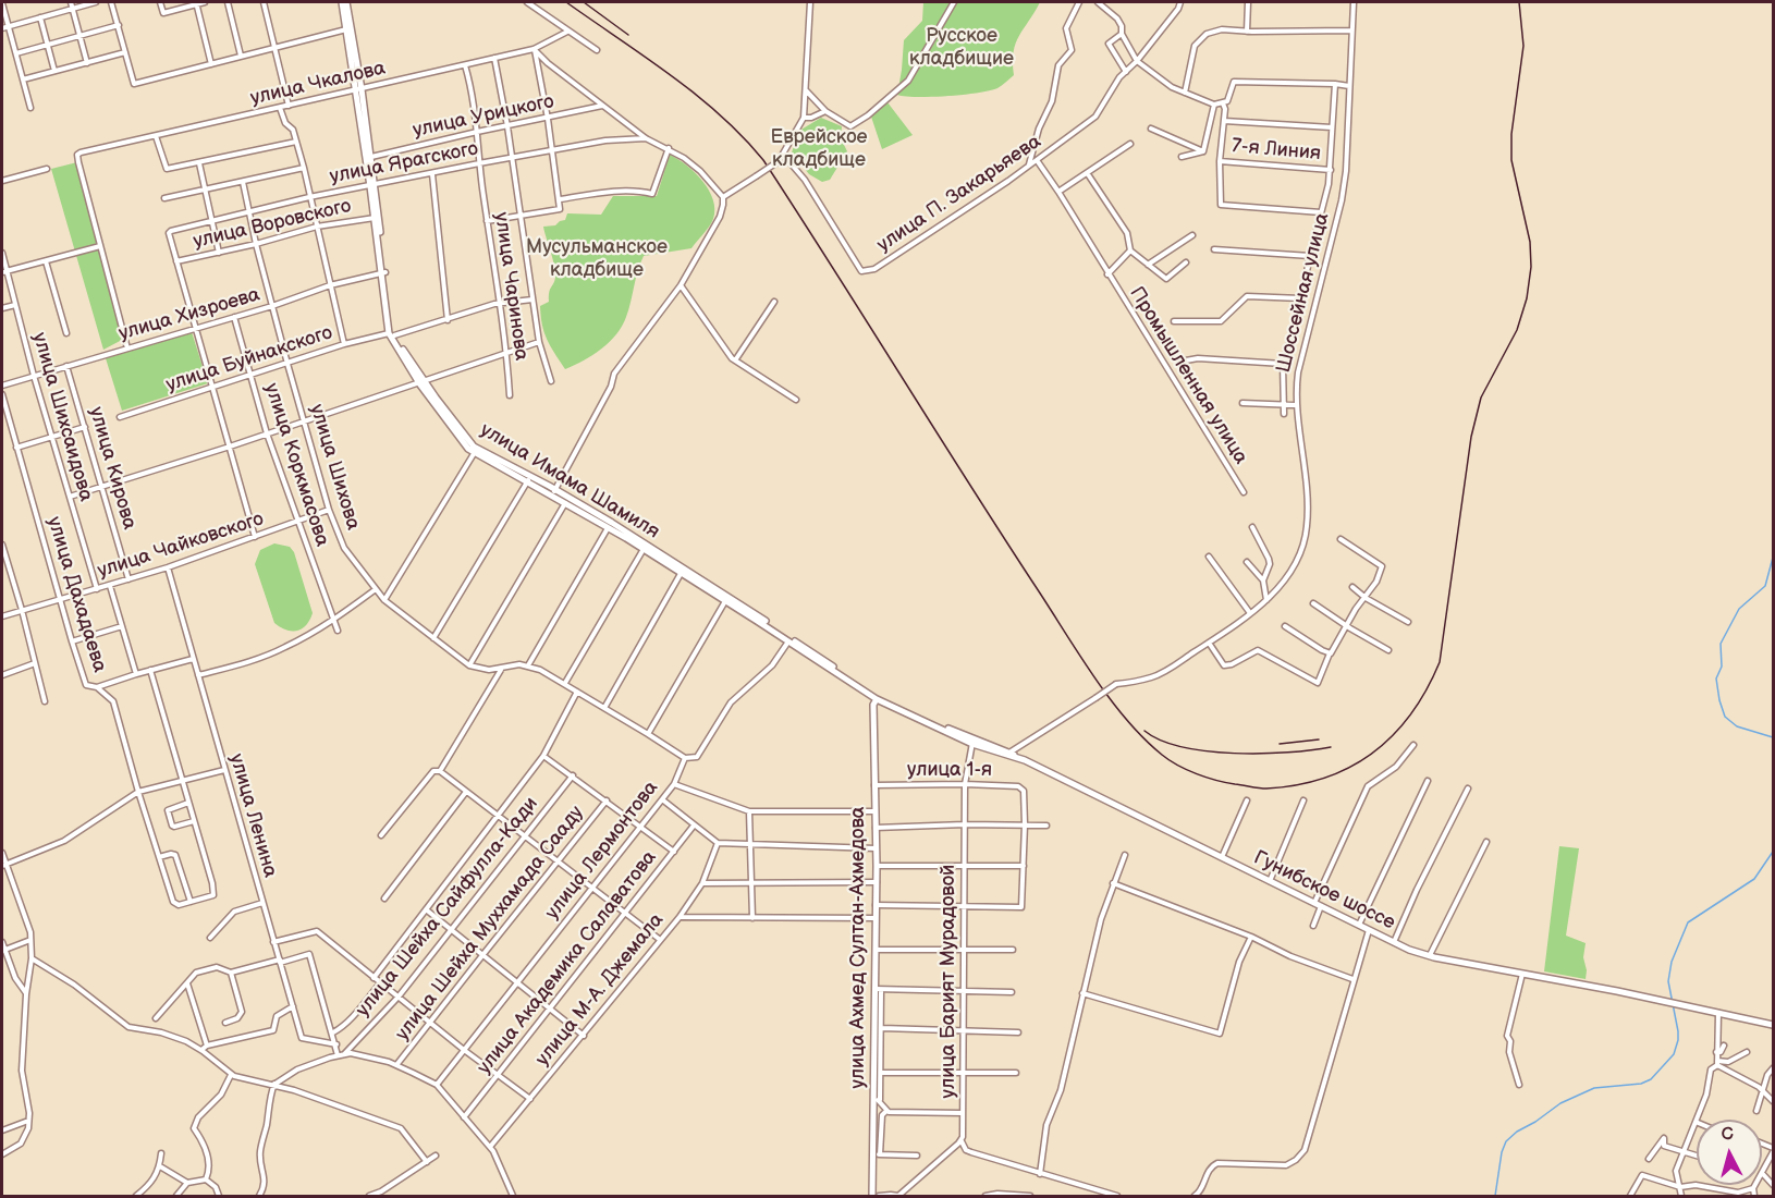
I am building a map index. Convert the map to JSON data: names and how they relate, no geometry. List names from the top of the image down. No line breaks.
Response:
{"streets":{"main road":["улица Имама Шамиля","Гунибское шоссе","улица Ахмед Султан-Ахмедова"],"street":["улица Чкалова","улица Урицкого","7-я Линия","улица Ярагского","улица П. Закарьяева","улица Воровского","улица Чаринова","Шоссейная улица","улица Хизроева","улица Буйнакского","Промышленная улица","улица Шихсаидова","улица Коркмасова","улица Шихова","улица Кирова","улица Чайковского","улица Дахадаева","улица 1-я","улица Ленина","улица Лермонтова","улица Шейха Сайфулла-Кади","улица Шейха Муххамада Сааду","улица Академика Салаватова","улица Барият Мурадовой","улица М-А. Джемала"]},"crossings":[["улица Чкалова","улица Чаринова"],["улица Чкалова","улица Имама Шамиля"],["улица Урицкого","улица Чаринова"],["улица Урицкого","улица Имама Шамиля"],["улица Ярагского","улица Воровского"],["улица Ярагского","улица Чаринова"],["улица Ярагского","улица Шихова"],["улица Ярагского","улица Имама Шамиля"],["улица П. Закарьяева","Промышленная улица"],["улица Воровского","улица Шихова"],["улица Воровского","улица Имама Шамиля"],["улица Чаринова","улица Буйнакского"],["Шоссейная улица","улица Имама Шамиля"],["Шоссейная улица","Гунибское шоссе"],["улица Хизроева","улица Шихсаидова"],["улица Хизроева","улица Коркмасова"],["улица Хизроева","улица Шихова"],["улица Хизроева","улица Кирова"],["улица Хизроева","улица Имама Шамиля"],["улица Буйнакского","улица Коркмасова"],["улица Буйнакского","улица Шихова"],["улица Буйнакского","улица Имама Шамиля"],["улица Шихсаидова","улица Чайковского"],["улица Коркмасова","улица Чайковского"],["улица Шихова","улица Чайковского"],["улица Кирова","улица Чайковского"],["улица Имама Шамиля","улица Лермонтова"],["улица Имама Шамиля","Гунибское шоссе"],["улица Имама Шамиля","улица Ахмед Султан-Ахмедова"],["улица Имама Шамиля","улица Барият Мурадовой"],["улица Чайковского","улица Дахадаева"],["улица Чайковского","улица Ленина"],["улица 1-я","улица Ахмед Султан-Ахмедова"],["улица 1-я","улица Барият Мурадовой"]],"parks":["Русское кладбищие","Еврейское кладбище","Мусульманское кладбище"],"north":"top"}
